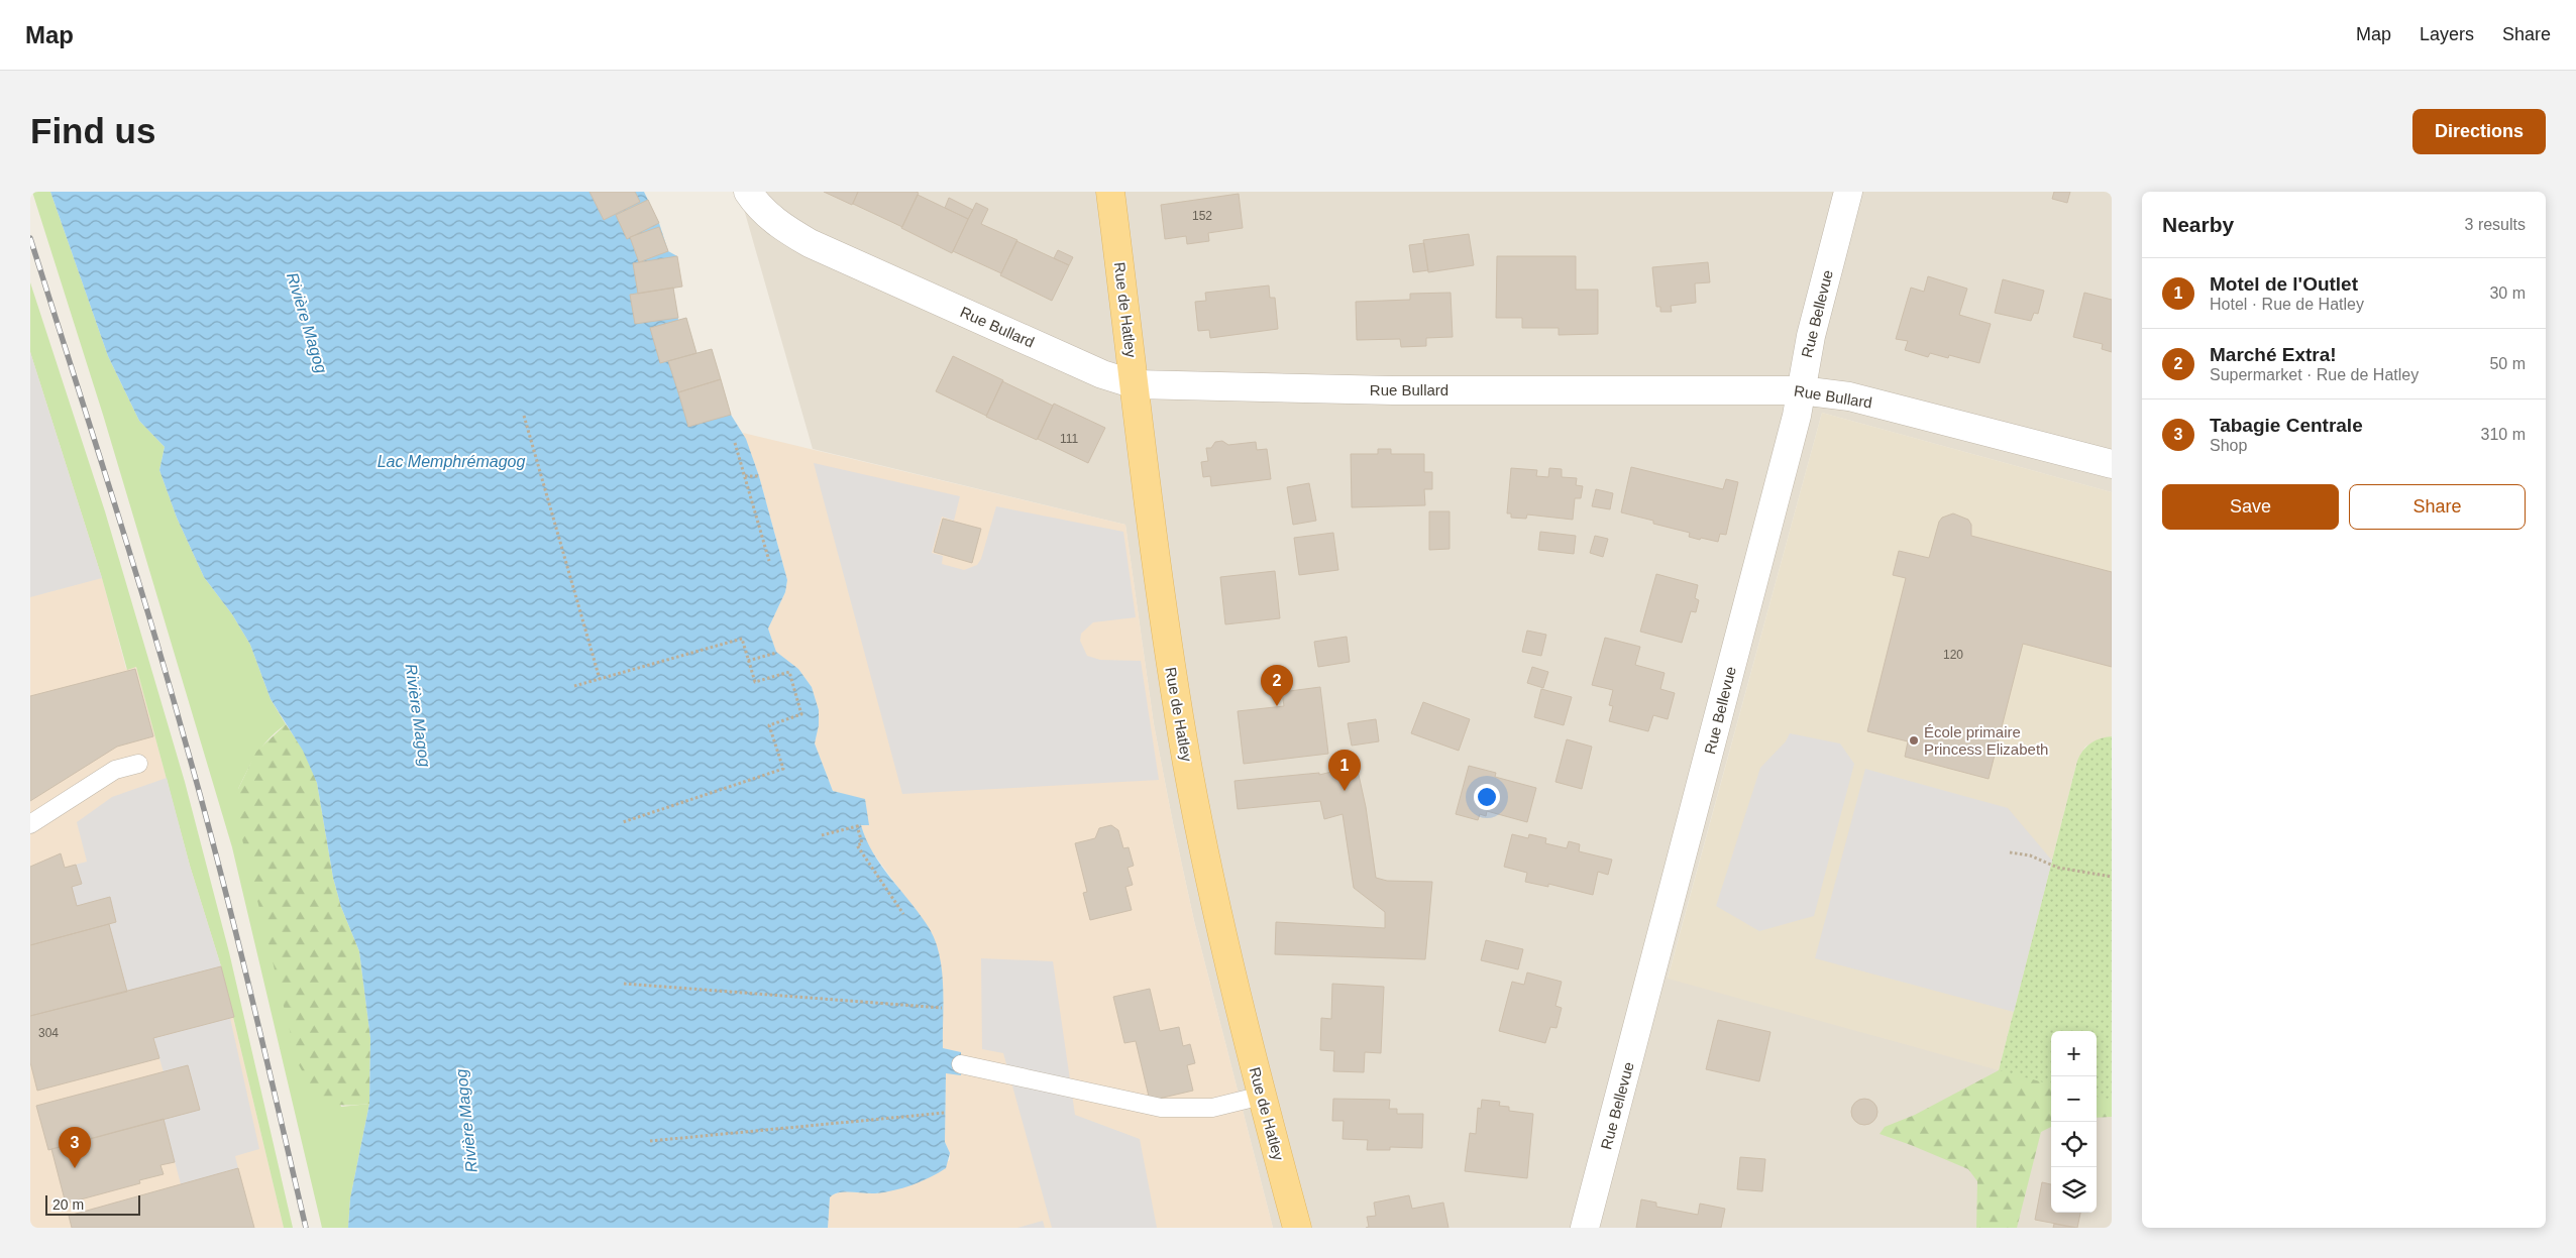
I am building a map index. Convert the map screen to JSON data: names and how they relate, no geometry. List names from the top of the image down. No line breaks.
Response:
{"streets":{"main road":["Rue de Hatley"],"street":["Rue Bellevue","Rue Bullard"]},"crossings":[["Rue de Hatley","Rue Bullard"],["Rue Bellevue","Rue Bullard"]],"water":["Rivière Magog","Lac Memphrémagog"],"places":["École primaire Princess Elizabeth"],"house_numbers":["152","111","120","304"],"scale_bar":"20 m","page":{"header":"Map","nav":["Map","Layers","Share"],"buttons":["Directions",["Save","Share"]],"title":"Find us","heading":["Nearby","3 results"],"list":[{"mark":"1","name":"Motel de l'Outlet","note":"Hotel · Rue de Hatley","value":"30 m"},{"mark":"2","name":"Marché Extra!","note":"Supermarket · Rue de Hatley","value":"50 m"},{"mark":"3","name":"Tabagie Centrale","note":"Shop","value":"310 m"}],"pins":["2","1","3"],"map_buttons":["+","−"],"scale":"20 m"}}
